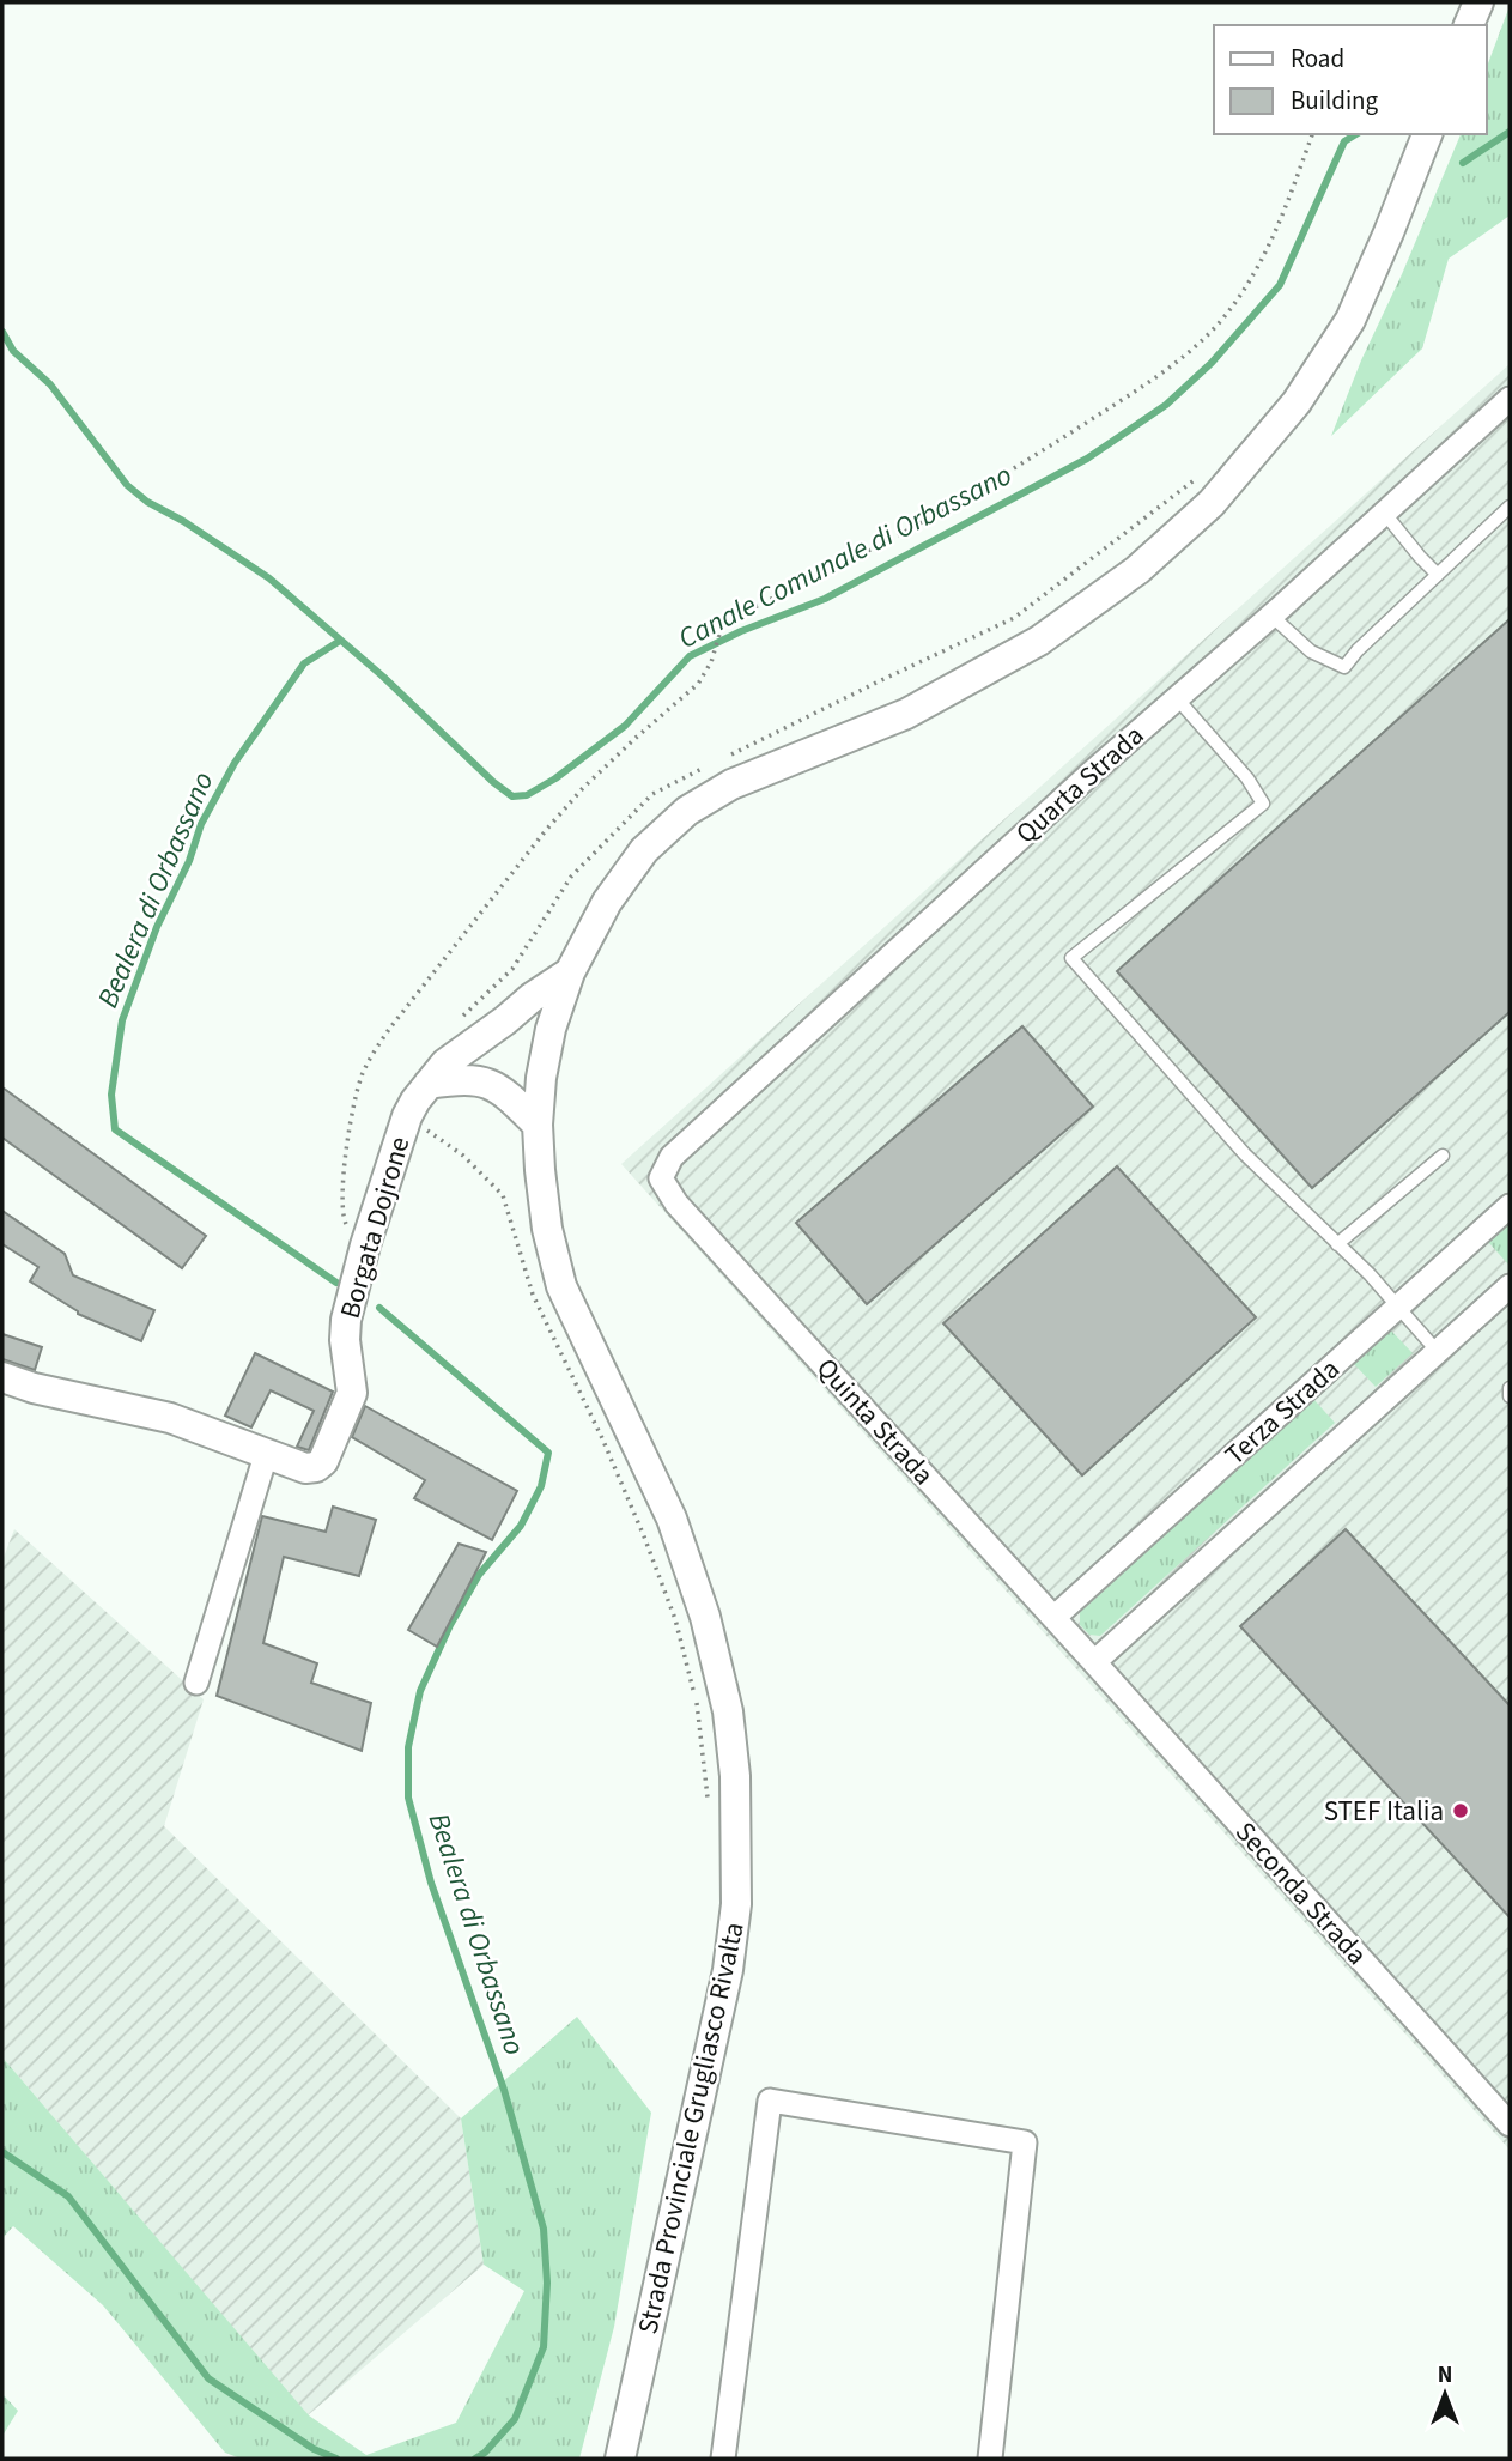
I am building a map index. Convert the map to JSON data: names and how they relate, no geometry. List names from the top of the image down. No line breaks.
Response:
{"streets":{"street":["Quarta Strada","Borgata Dojrone","Terza Strada","Quinta Strada","Seconda Strada","Strada Provinciale Grugliasco Rivalta"]},"crossings":[["Quarta Strada","Quinta Strada"],["Borgata Dojrone","Strada Provinciale Grugliasco Rivalta"],["Terza Strada","Quinta Strada"],["Quinta Strada","Seconda Strada"]],"water":["Canale Comunale di Orbassano","Bealera di Orbassano"],"places":["STEF Italia"],"legend":["Road","Building"],"north":"top"}
